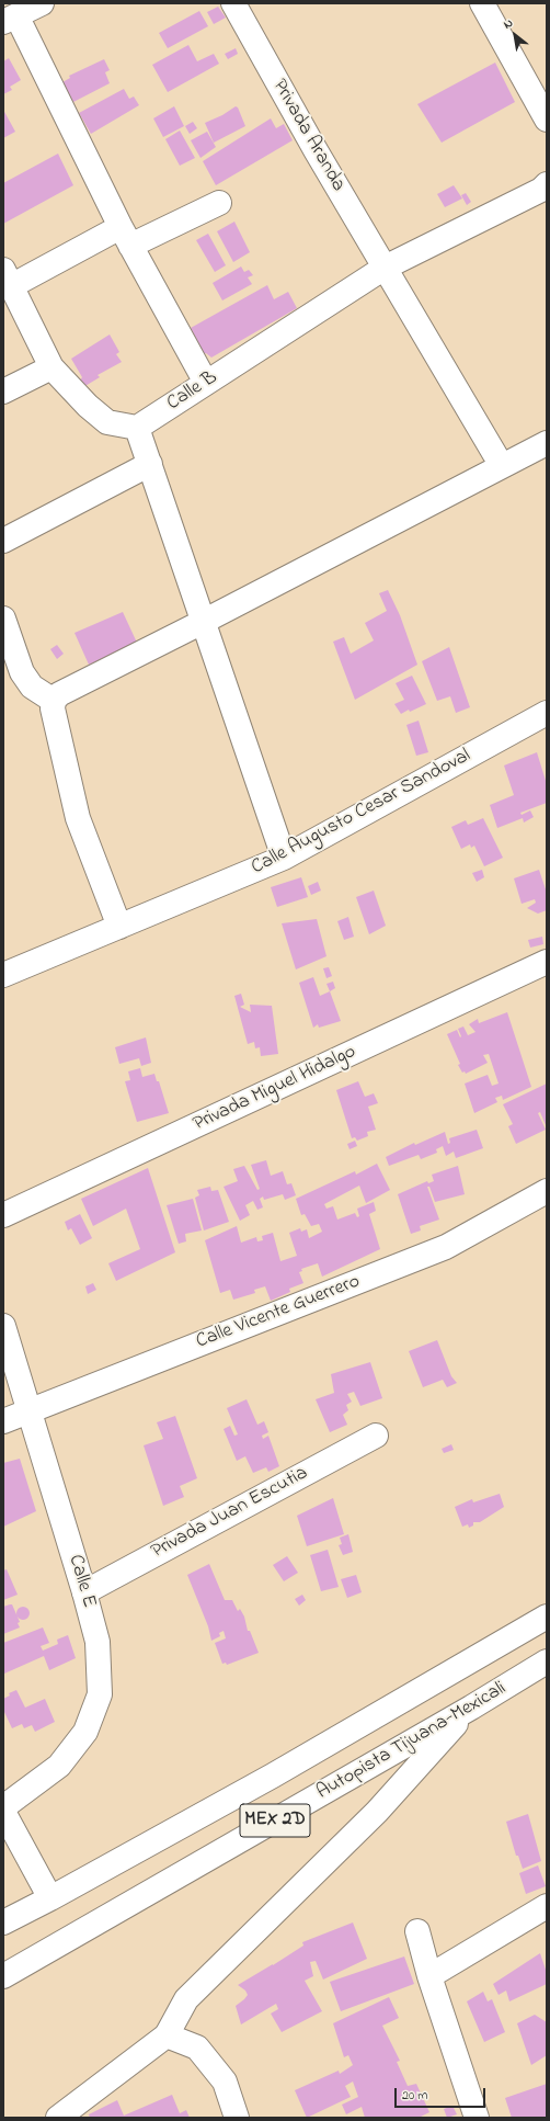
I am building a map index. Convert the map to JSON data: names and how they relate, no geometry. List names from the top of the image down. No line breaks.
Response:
{"streets":{"main road":["Privada Aranda","Calle B","Calle Augusto Cesar Sandoval","Privada Miguel Hidalgo","Calle Vicente Guerrero","Privada Juan Escutia","Calle E","Autopista Tijuana-Mexicali","MEX 2D"]},"crossings":[["Privada Aranda","Calle B"],["Calle Vicente Guerrero","Calle E"],["Privada Juan Escutia","Calle E"]],"scale_bar":"20 m","north":"top left"}
